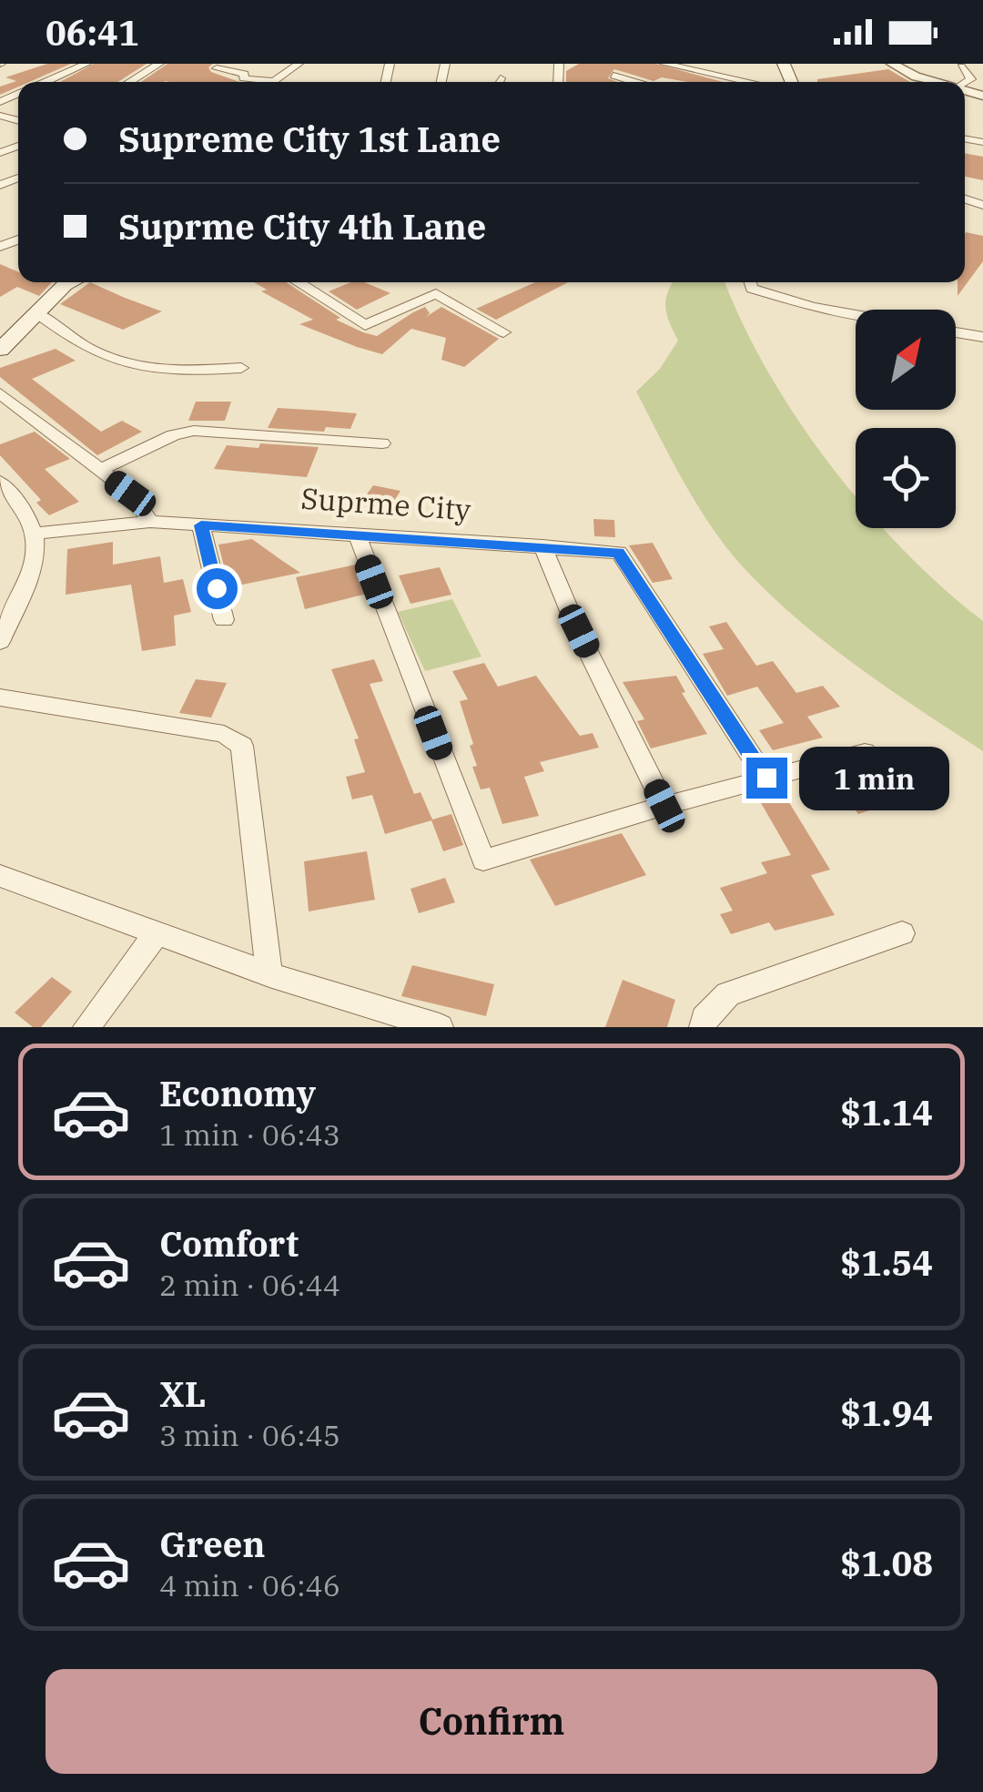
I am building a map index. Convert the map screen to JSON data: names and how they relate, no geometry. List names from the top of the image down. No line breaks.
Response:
{"streets":{"street":["Suprme City"]},"north":"top right","page":{"status":"06:41","banner":["Supreme City 1st Lane","Suprme City 4th Lane"],"bubble":"1 min","list":[{"name":"Economy","note":"1 min · 06:43","value":"$1.14"},{"name":"Comfort","note":"2 min · 06:44","value":"$1.54"},{"name":"XL","note":"3 min · 06:45","value":"$1.94"},{"name":"Green","note":"4 min · 06:46","value":"$1.08"}],"buttons":"Confirm"}}
